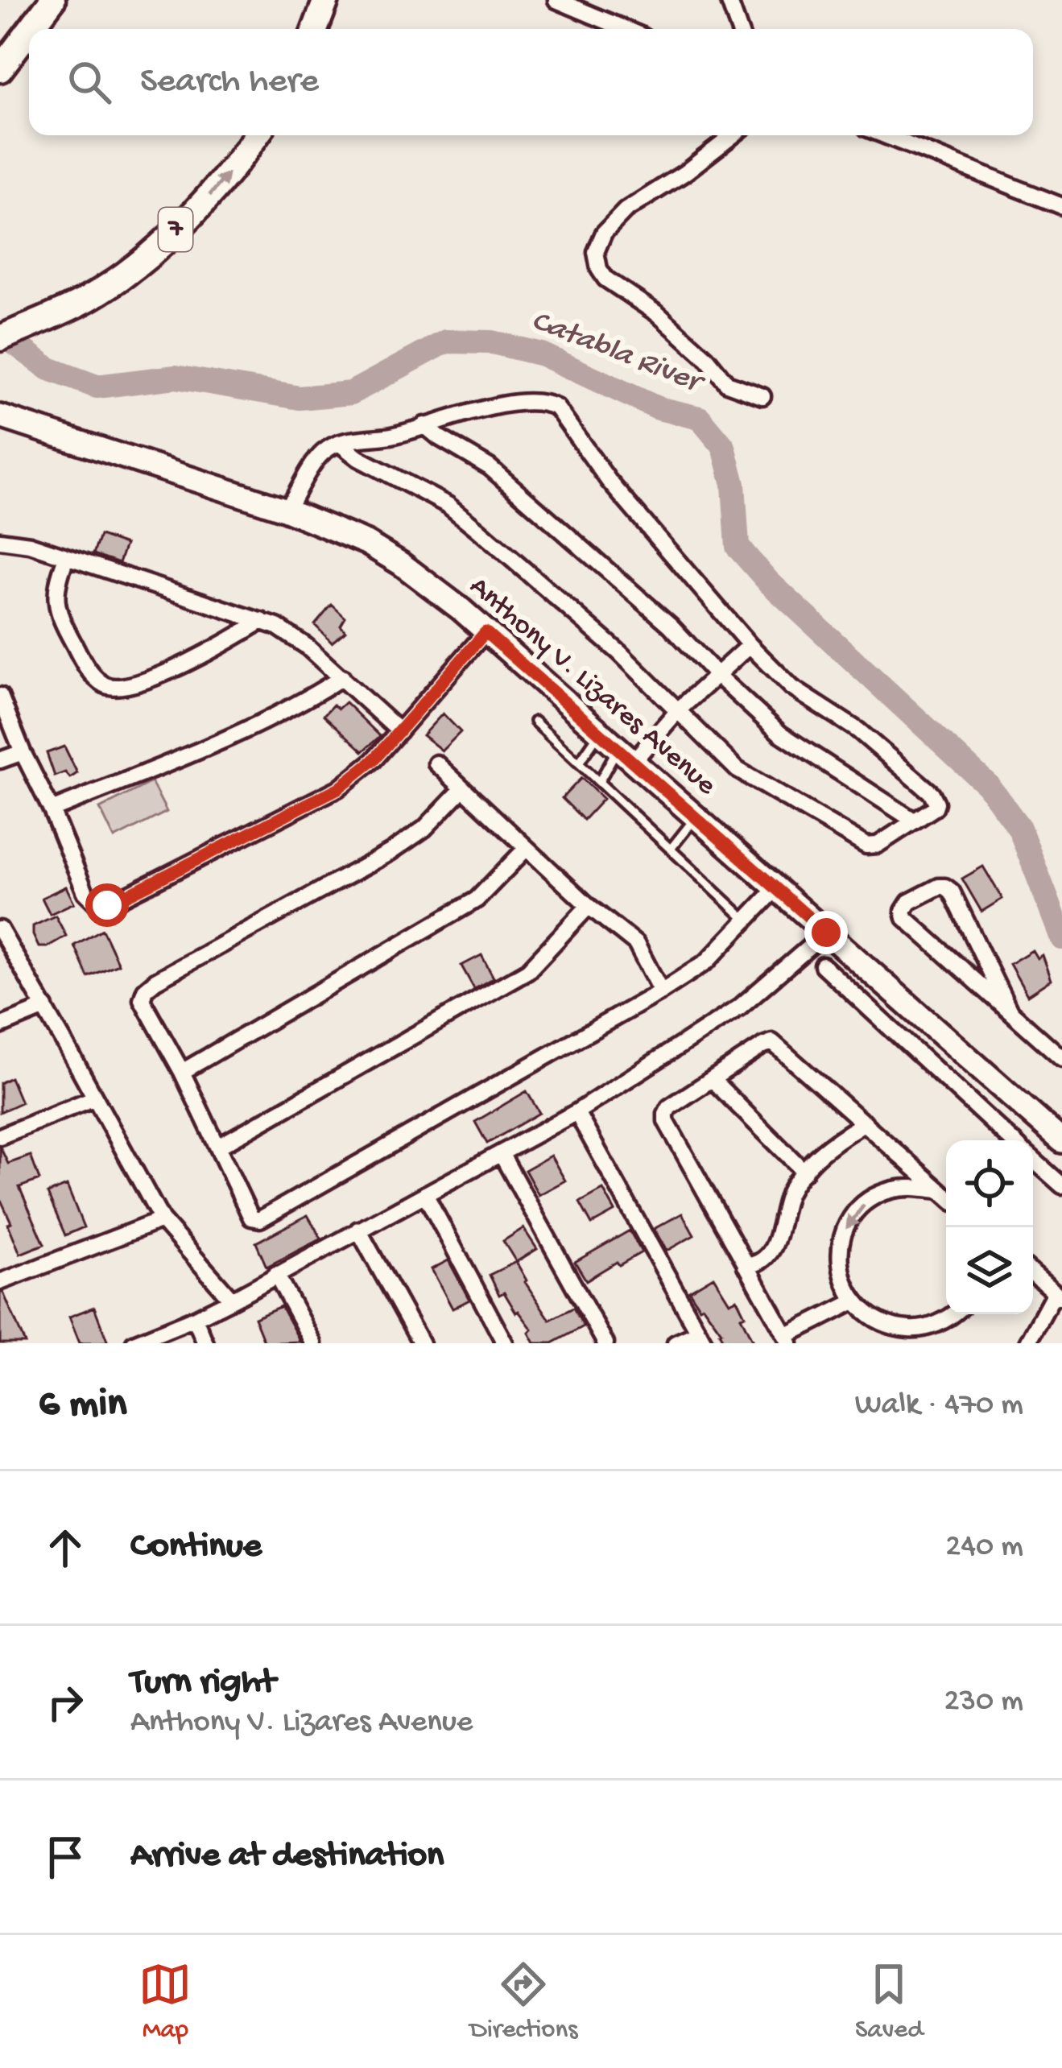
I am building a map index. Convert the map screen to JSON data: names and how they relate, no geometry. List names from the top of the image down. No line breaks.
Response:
{"streets":{"main road":["7","Anthony V. Lizares Avenue"]},"water":["Catabla River"],"page":{"search":"Search here","heading":["6 min","Walk · 470 m"],"list":[["Continue","240 m"],["Turn right","Anthony V. Lizares Avenue","230 m"],"Arrive at destination"],"nav":["Map","Directions","Saved"]}}
